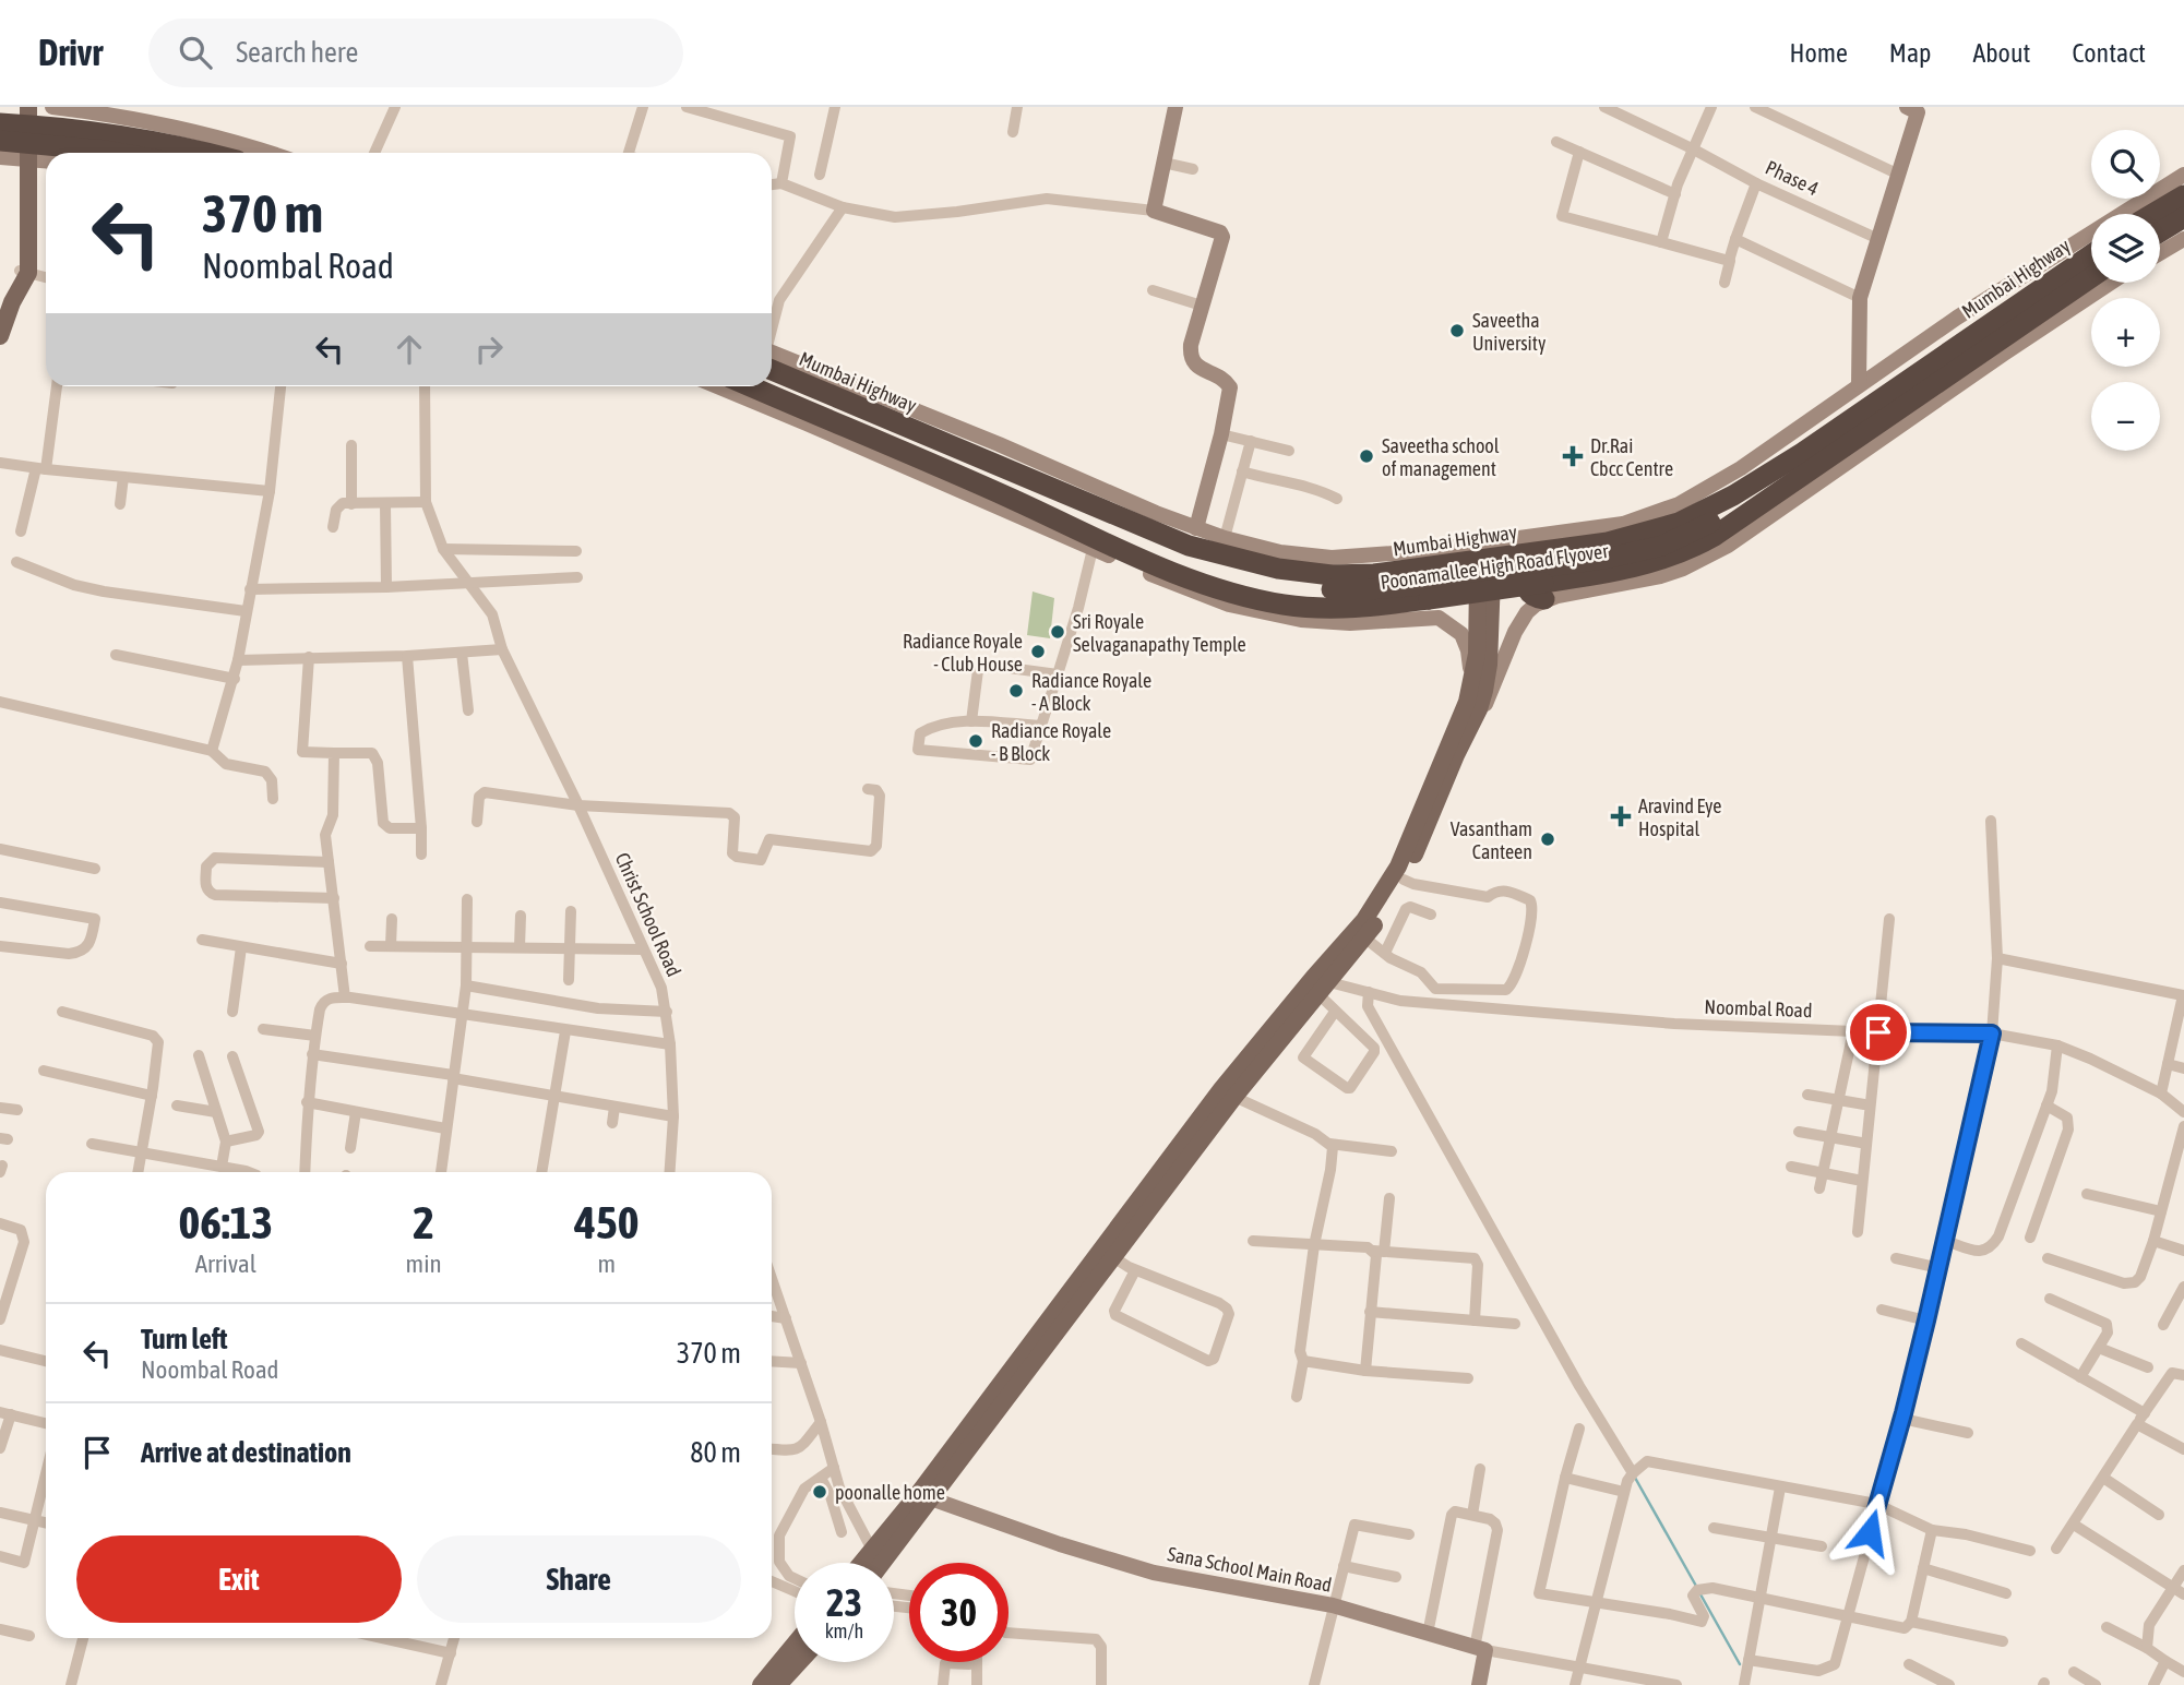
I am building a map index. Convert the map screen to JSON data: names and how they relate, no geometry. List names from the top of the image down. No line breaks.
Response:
{"streets":{"highway":["Mumbai Highway","Poonamallee High Road Flyover"],"street":["Phase 4","Christ School Road","Noombal Road","Sana School Main Road"]},"places":{"other":["Saveetha University","Saveetha school of management","Sri Royale Selvaganapathy Temple","Radiance Royale - Club House","Radiance Royale - A Block","Radiance Royale - B Block","Vasantham Canteen","poonalle home"],"health":["Dr.Rai Cbcc Centre","Aravind Eye Hospital"]},"page":{"header":"Drivr","search":"Search here","nav":["Home","Map","About","Contact"],"map_buttons":["+","−"],"turn":["370 m","Noombal Road"],"eta":["06:13","Arrival","2","min","450","m"],"list":[{"name":"Turn left","note":"Noombal Road","value":"370 m"},{"name":"Arrive at destination","value":"80 m"}],"buttons":["Exit","Share"],"speed":"23 km/h","limit":"30"}}
